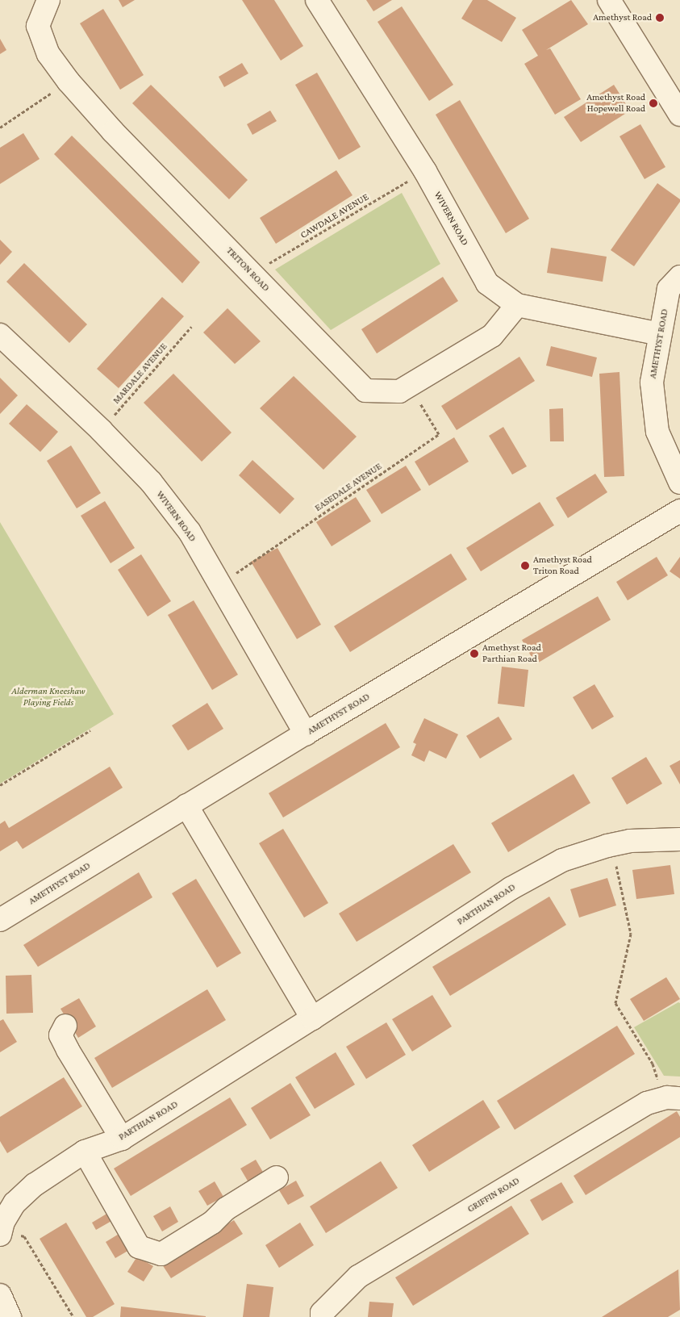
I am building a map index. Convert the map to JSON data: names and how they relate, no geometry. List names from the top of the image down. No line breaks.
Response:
{"streets":{"street":["WIVERN ROAD","TRITON ROAD","AMETHYST ROAD","PARTHIAN ROAD","GRIFFIN ROAD"],"path":["CAWDALE AVENUE","MARDALE AVENUE","EASEDALE AVENUE"]},"crossings":[["CAWDALE AVENUE","WIVERN ROAD"],["CAWDALE AVENUE","TRITON ROAD"],["WIVERN ROAD","TRITON ROAD"],["WIVERN ROAD","AMETHYST ROAD"],["WIVERN ROAD","MARDALE AVENUE"],["WIVERN ROAD","EASEDALE AVENUE"],["TRITON ROAD","EASEDALE AVENUE"]],"parks":["Alderman Kneeshaw Playing Fields"],"places":["Amethyst Road","Amethyst Road Hopewell Road","Amethyst Road Triton Road","Amethyst Road Parthian Road"]}
